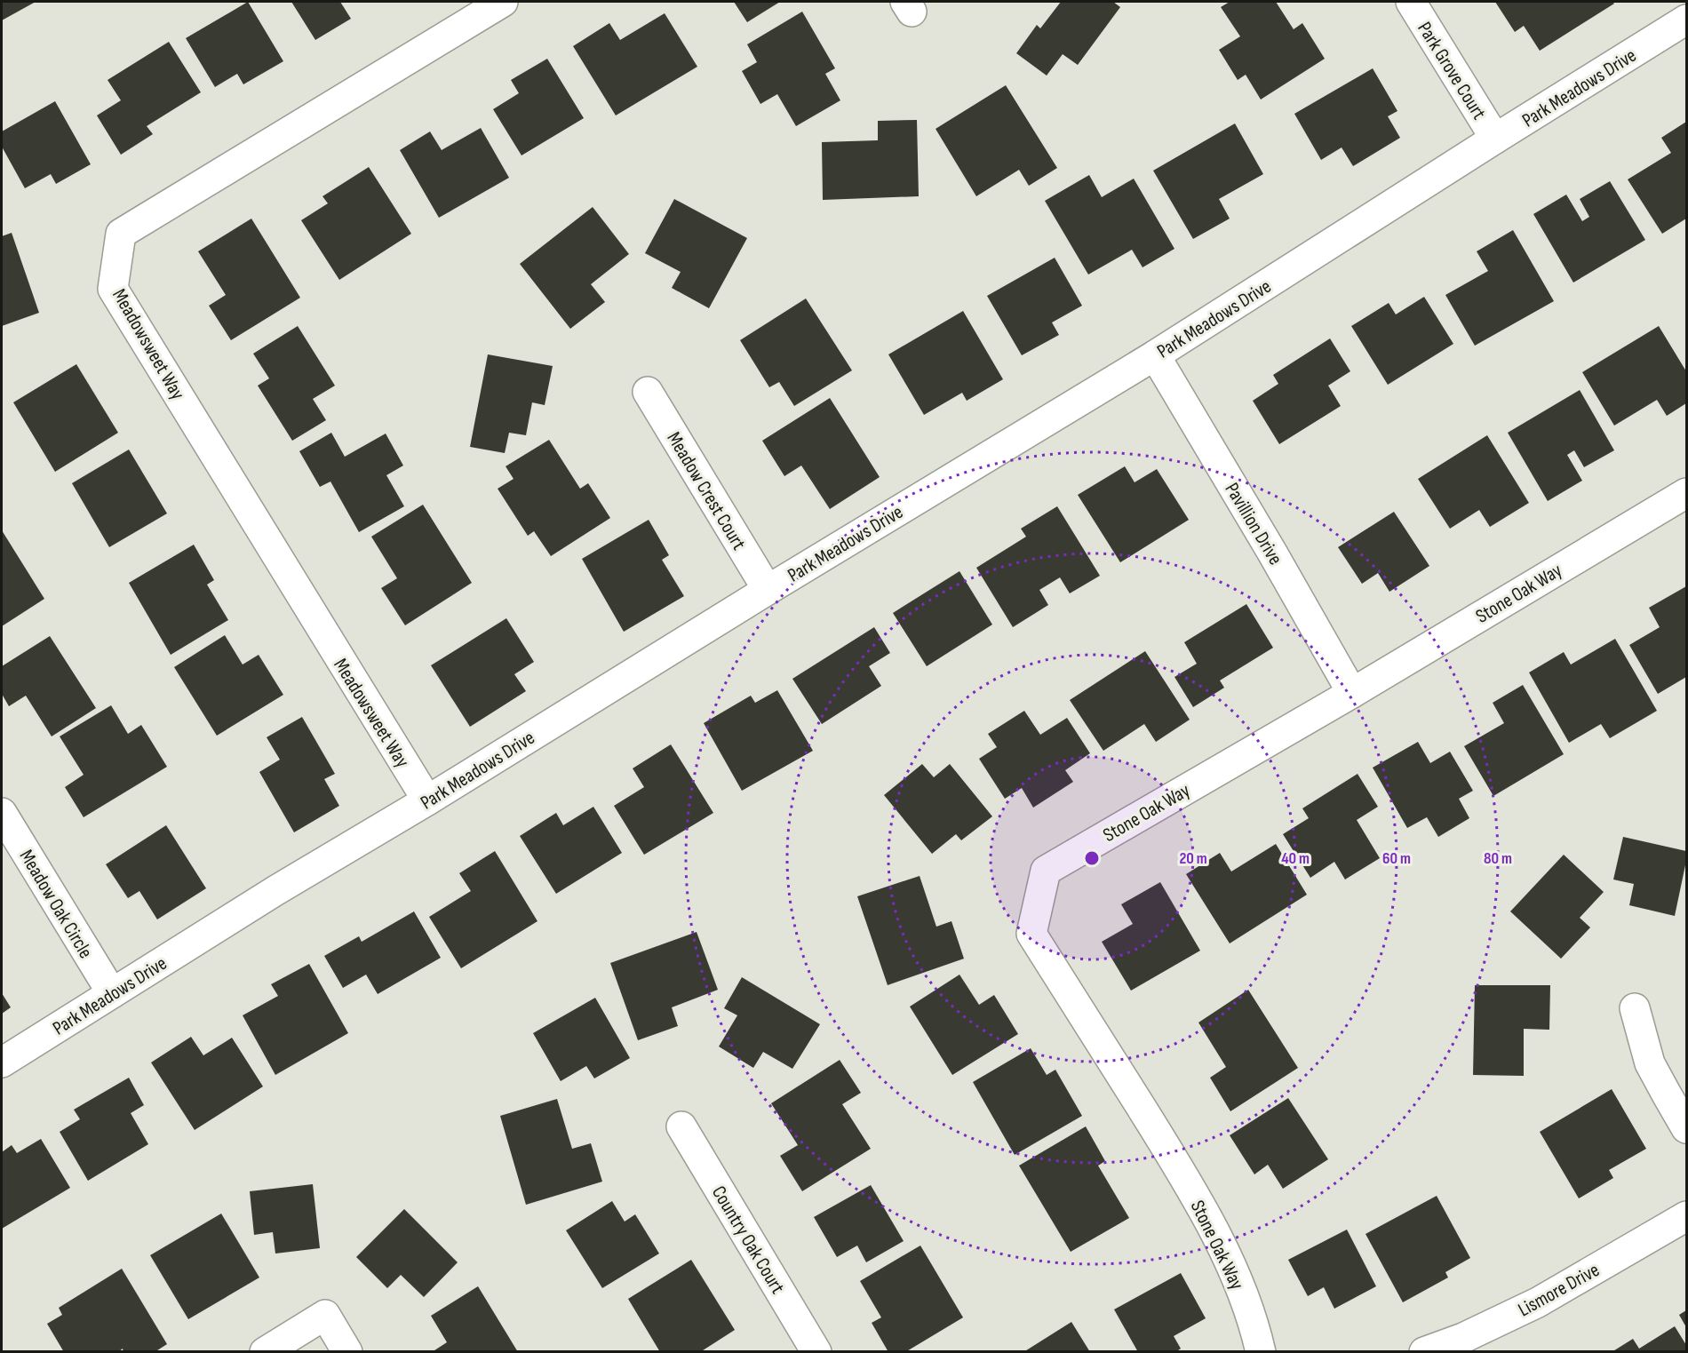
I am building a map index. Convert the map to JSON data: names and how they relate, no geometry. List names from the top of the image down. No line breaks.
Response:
{"streets":{"street":["Park Grove Court","Park Meadows Drive","Meadowsweet Way","Meadow Crest Court","Pavillion Drive","Stone Oak Way","Meadow Oak Circle","Country Oak Court","Lismore Drive"]},"crossings":[["Park Grove Court","Park Meadows Drive"],["Park Meadows Drive","Meadowsweet Way"],["Park Meadows Drive","Meadow Crest Court"],["Park Meadows Drive","Pavillion Drive"],["Park Meadows Drive","Meadow Oak Circle"],["Pavillion Drive","Stone Oak Way"]],"rings":["20 m","40 m","60 m","80 m"]}
